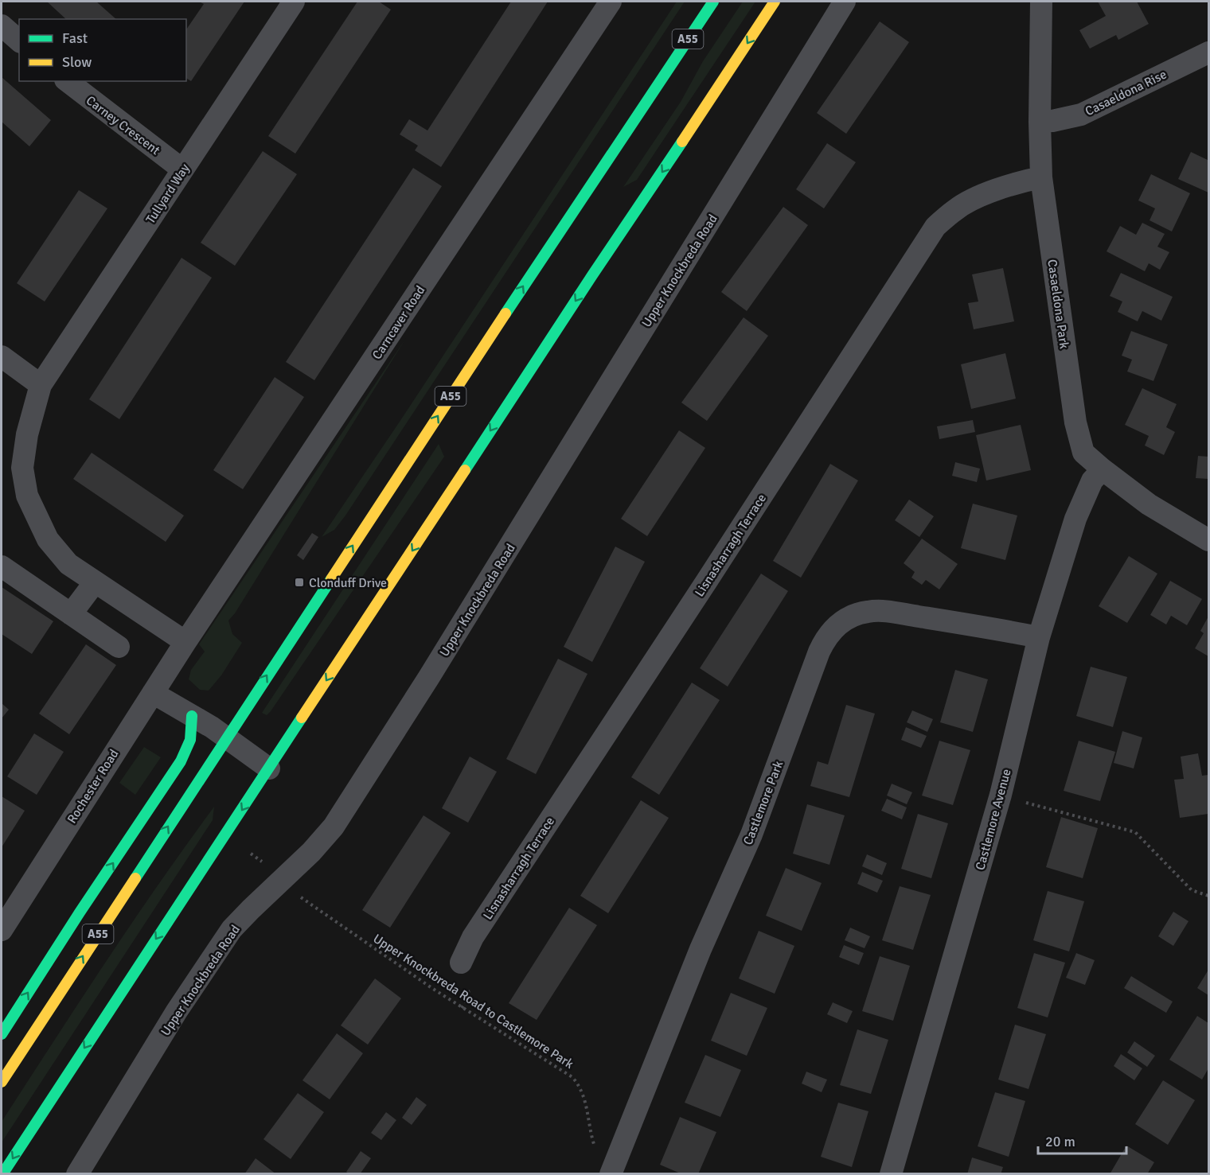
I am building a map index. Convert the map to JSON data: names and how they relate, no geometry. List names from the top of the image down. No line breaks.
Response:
{"streets":{"highway":["A55"],"street":["Casaeldona Rise","Carney Crescent","Tullyard Way","Upper Knockbreda Road","Casaeldona Park","Carncaver Road","Lisnasharragh Terrace","Rochester Road","Castlemore Park","Castlemore Avenue"],"path":["Upper Knockbreda Road to Castlemore Park"]},"crossings":[["Casaeldona Rise","Casaeldona Park"],["Carney Crescent","Tullyard Way"],["Upper Knockbreda Road","Upper Knockbreda Road to Castlemore Park"],["Casaeldona Park","Lisnasharragh Terrace"],["Casaeldona Park","Castlemore Avenue"],["Carncaver Road","Rochester Road"],["Castlemore Park","Castlemore Avenue"],["Castlemore Park","Upper Knockbreda Road to Castlemore Park"]],"places":{"transit":["Clonduff Drive"]},"legend":["Fast","Slow"],"scale_bar":"20 m"}
